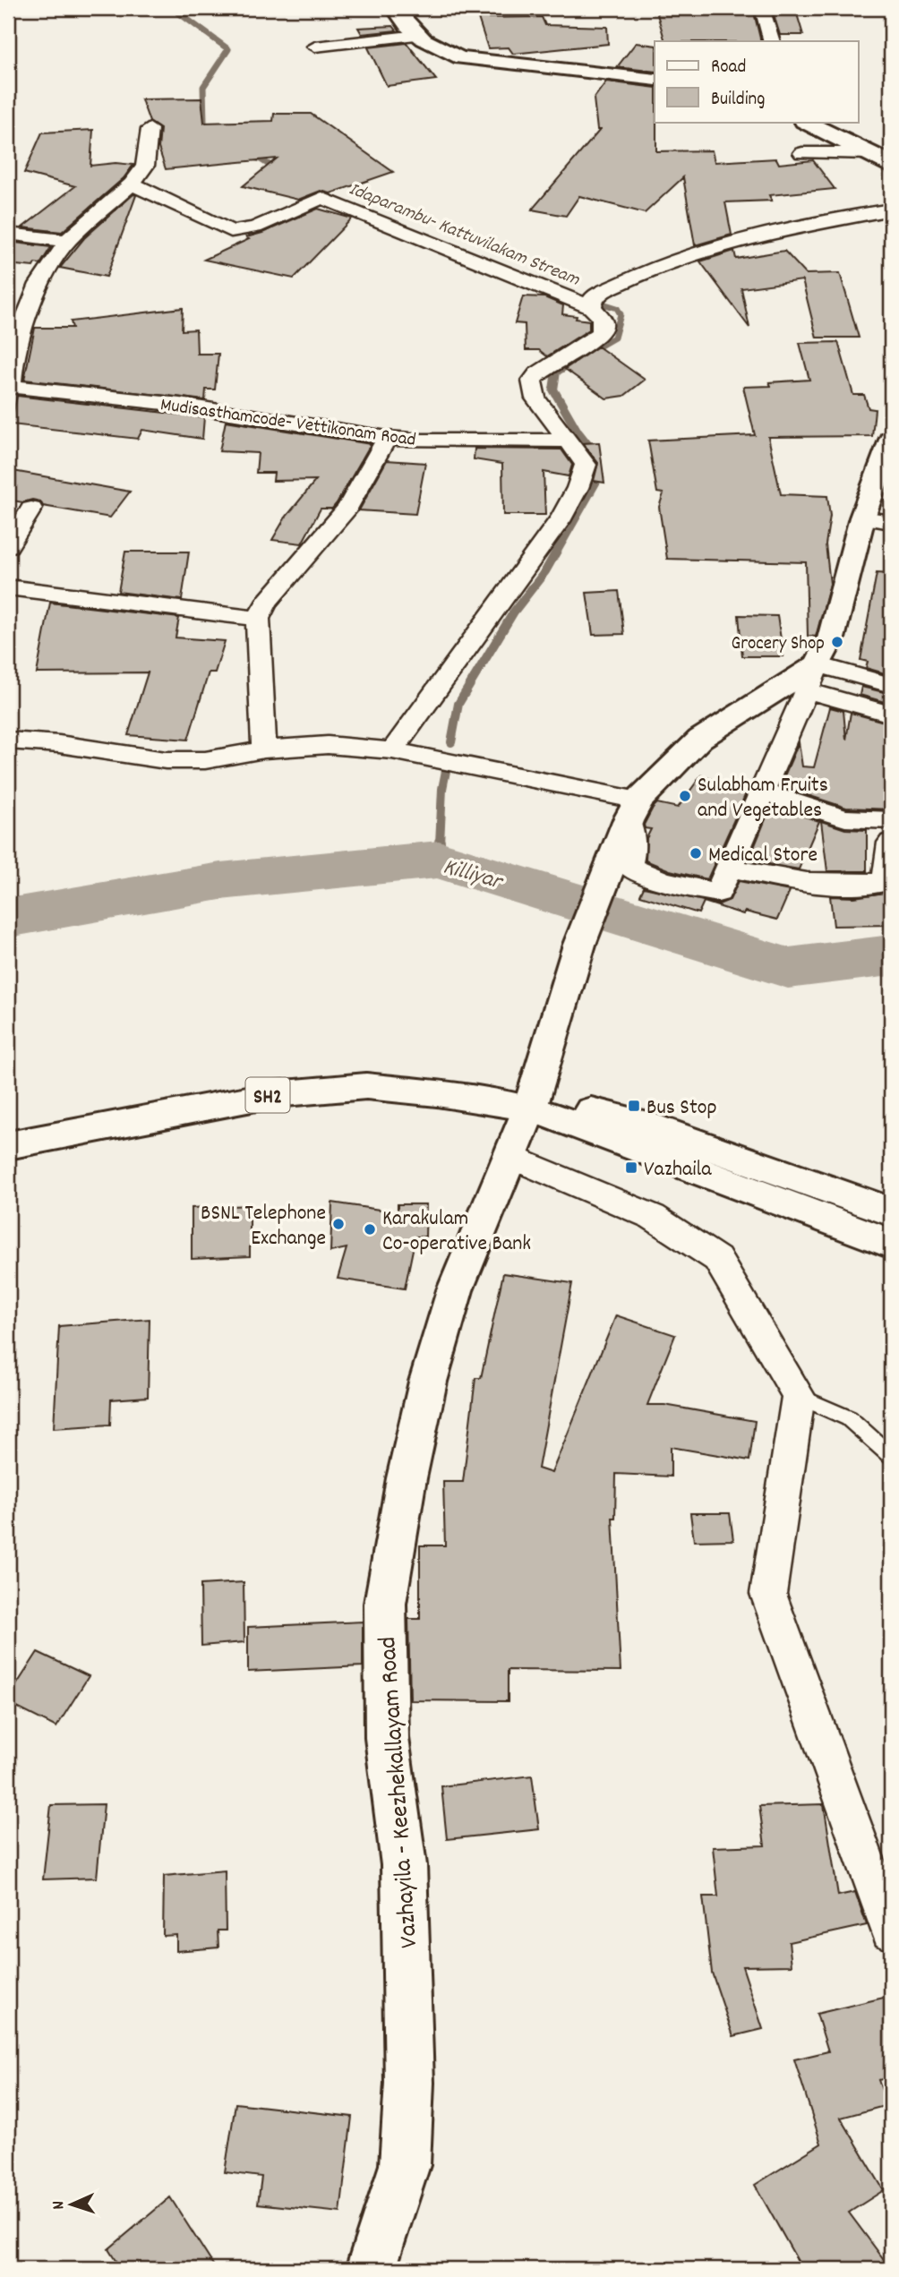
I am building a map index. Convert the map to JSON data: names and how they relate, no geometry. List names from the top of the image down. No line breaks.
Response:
{"streets":{"street":["Mudisasthamcode- Vettikonam Road","SH2","Vazhayila - Keezhekallayam Road"]},"crossings":[["SH2","Vazhayila - Keezhekallayam Road"]],"water":["Idaparambu- Kattuvilakam Stream","Killiyar"],"places":{"other":["Grocery Shop","Sulabham Fruits and Vegetables","Medical Store","BSNL Telephone Exchange","Karakulam Co-operative Bank"],"transit":["Bus Stop","Vazhaila"]},"legend":["Road","Building"],"north":"left"}
